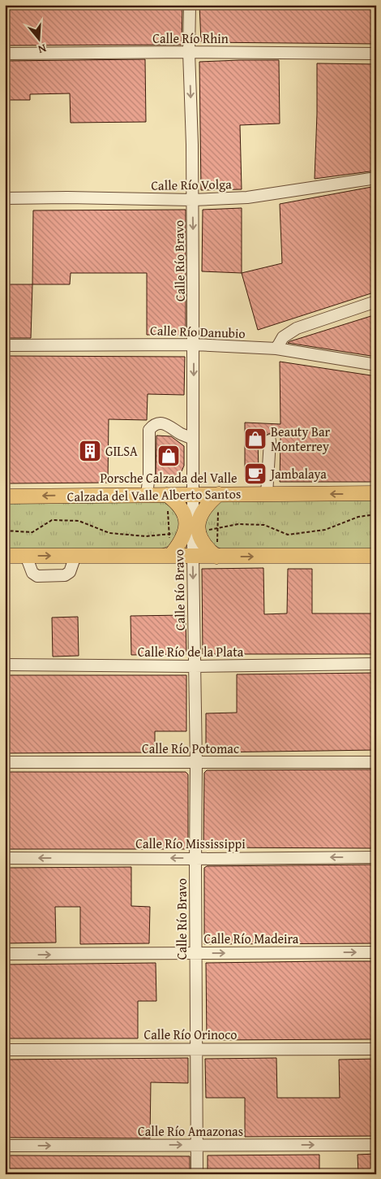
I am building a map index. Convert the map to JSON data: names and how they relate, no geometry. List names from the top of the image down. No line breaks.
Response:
{"streets":{"main road":["Calzada del Valle Alberto Santos"],"street":["Calle Río Rhin","Calle Río Volga","Calle Río Bravo","Calle Río Danubio","Calle Río de la Plata","Calle Río Potomac","Calle Río Mississippi","Calle Río Madeira","Calle Río Orinoco","Calle Río Amazonas"]},"crossings":[["Calle Río Rhin","Calle Río Bravo"],["Calle Río Volga","Calle Río Bravo"],["Calle Río Bravo","Calle Río Danubio"],["Calle Río Bravo","Calzada del Valle Alberto Santos"],["Calle Río Bravo","Calle Río de la Plata"],["Calle Río Bravo","Calle Río Potomac"],["Calle Río Bravo","Calle Río Mississippi"],["Calle Río Bravo","Calle Río Madeira"],["Calle Río Bravo","Calle Río Orinoco"],["Calle Río Bravo","Calle Río Amazonas"]],"one_way":["Calle Río Bravo","Calle Río Mississippi","Calle Río Madeira","Calle Río Amazonas"],"places":{"shop":["Beauty Bar Monterrey","Porsche Calzada del Valle"],"building":["GILSA"],"cafe":["Jambalaya"]},"north":"bottom"}
